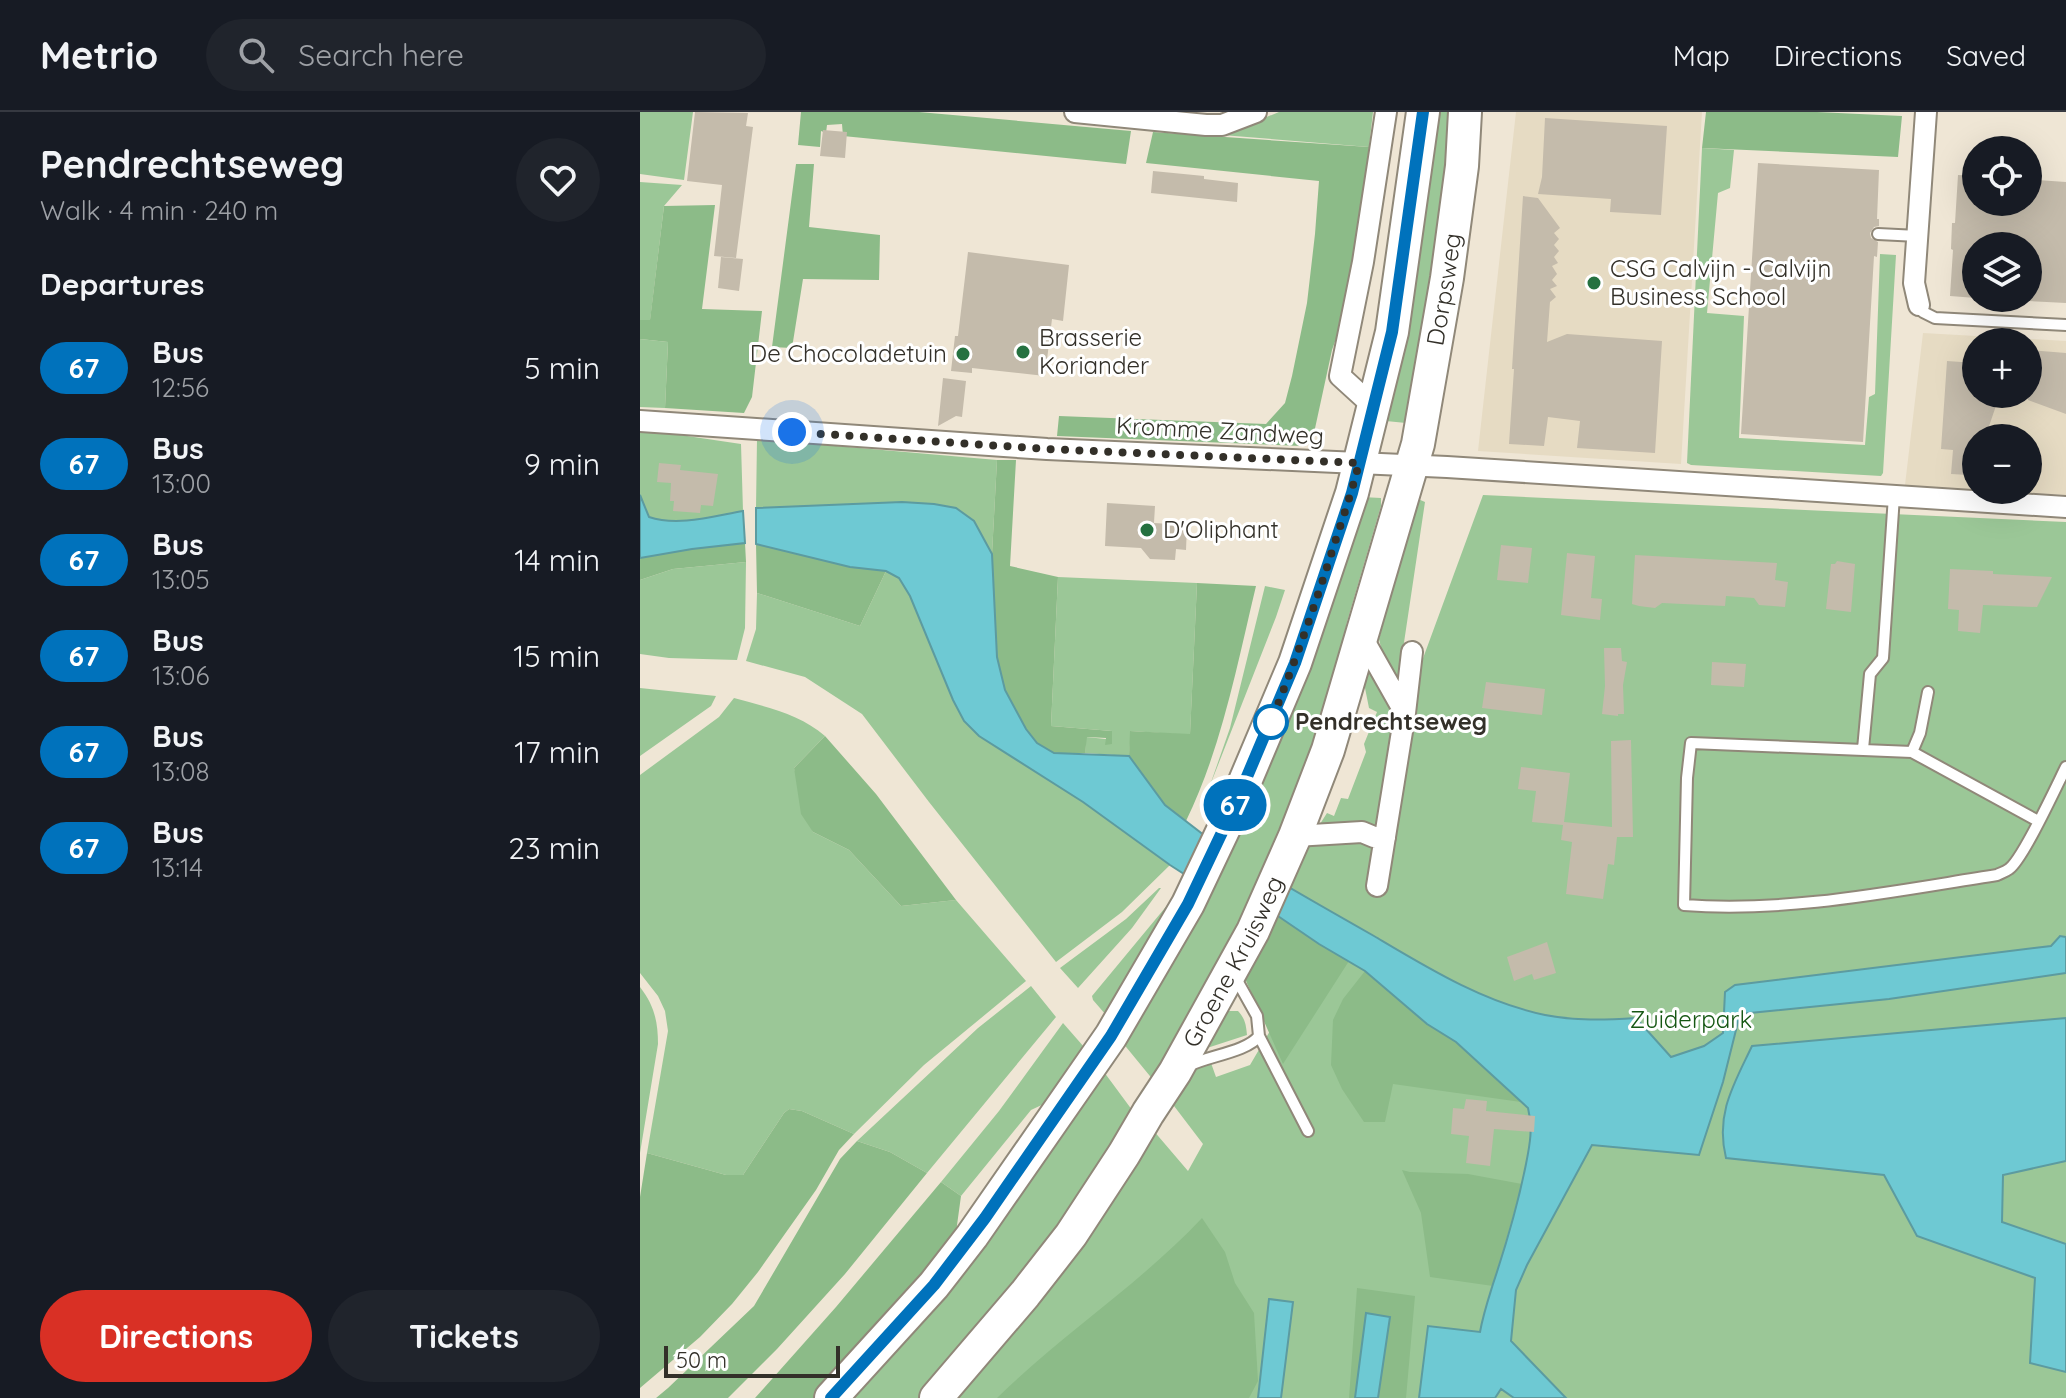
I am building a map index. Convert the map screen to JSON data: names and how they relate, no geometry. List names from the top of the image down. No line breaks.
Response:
{"streets":{"main road":["Dorpsweg","Groene Kruisweg"],"street":["Kromme Zandweg"]},"crossings":[["Dorpsweg","Kromme Zandweg"],["Dorpsweg","Groene Kruisweg"],["Kromme Zandweg","Groene Kruisweg"]],"parks":["Zuiderpark"],"places":["CSG Calvijn - Calvijn Business School","Brasserie Koriander","De Chocoladetuin","D'Oliphant","Pendrechtseweg"],"lines":["bus line 67"],"scale_bar":"50 m","page":{"header":"Metrio","search":"Search here","nav":["Map","Directions","Saved"],"heading":[["Pendrechtseweg","Walk · 4 min · 240 m"],"Departures"],"on_map":"67","map_buttons":["+","−"],"list":[{"mark":"67","name":"Bus","note":"12:56","value":"5 min"},{"mark":"67","name":"Bus","note":"13:00","value":"9 min"},{"mark":"67","name":"Bus","note":"13:05","value":"14 min"},{"mark":"67","name":"Bus","note":"13:06","value":"15 min"},{"mark":"67","name":"Bus","note":"13:08","value":"17 min"},{"mark":"67","name":"Bus","note":"13:14","value":"23 min"}],"buttons":["Directions","Tickets"],"scale":"50 m"}}
